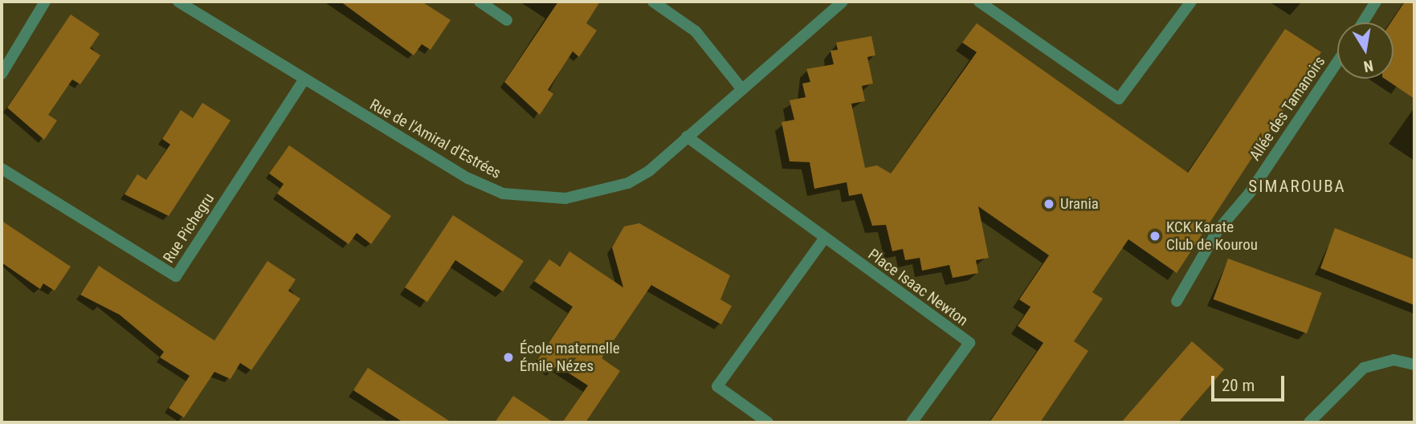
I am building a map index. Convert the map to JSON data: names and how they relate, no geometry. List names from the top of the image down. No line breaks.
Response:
{"streets":{"street":["Allée des Tamanoirs","Rue de l'Amiral d'Estrées","Rue Pichegru","Place Isaac Newton"]},"crossings":[["Rue de l'Amiral d'Estrées","Rue Pichegru"],["Rue de l'Amiral d'Estrées","Place Isaac Newton"]],"districts":["SIMAROUBA"],"places":["Urania","KCK Karate Club de Kourou","École maternelle Émile Nézes"],"scale_bar":"20 m","north":"bottom"}
